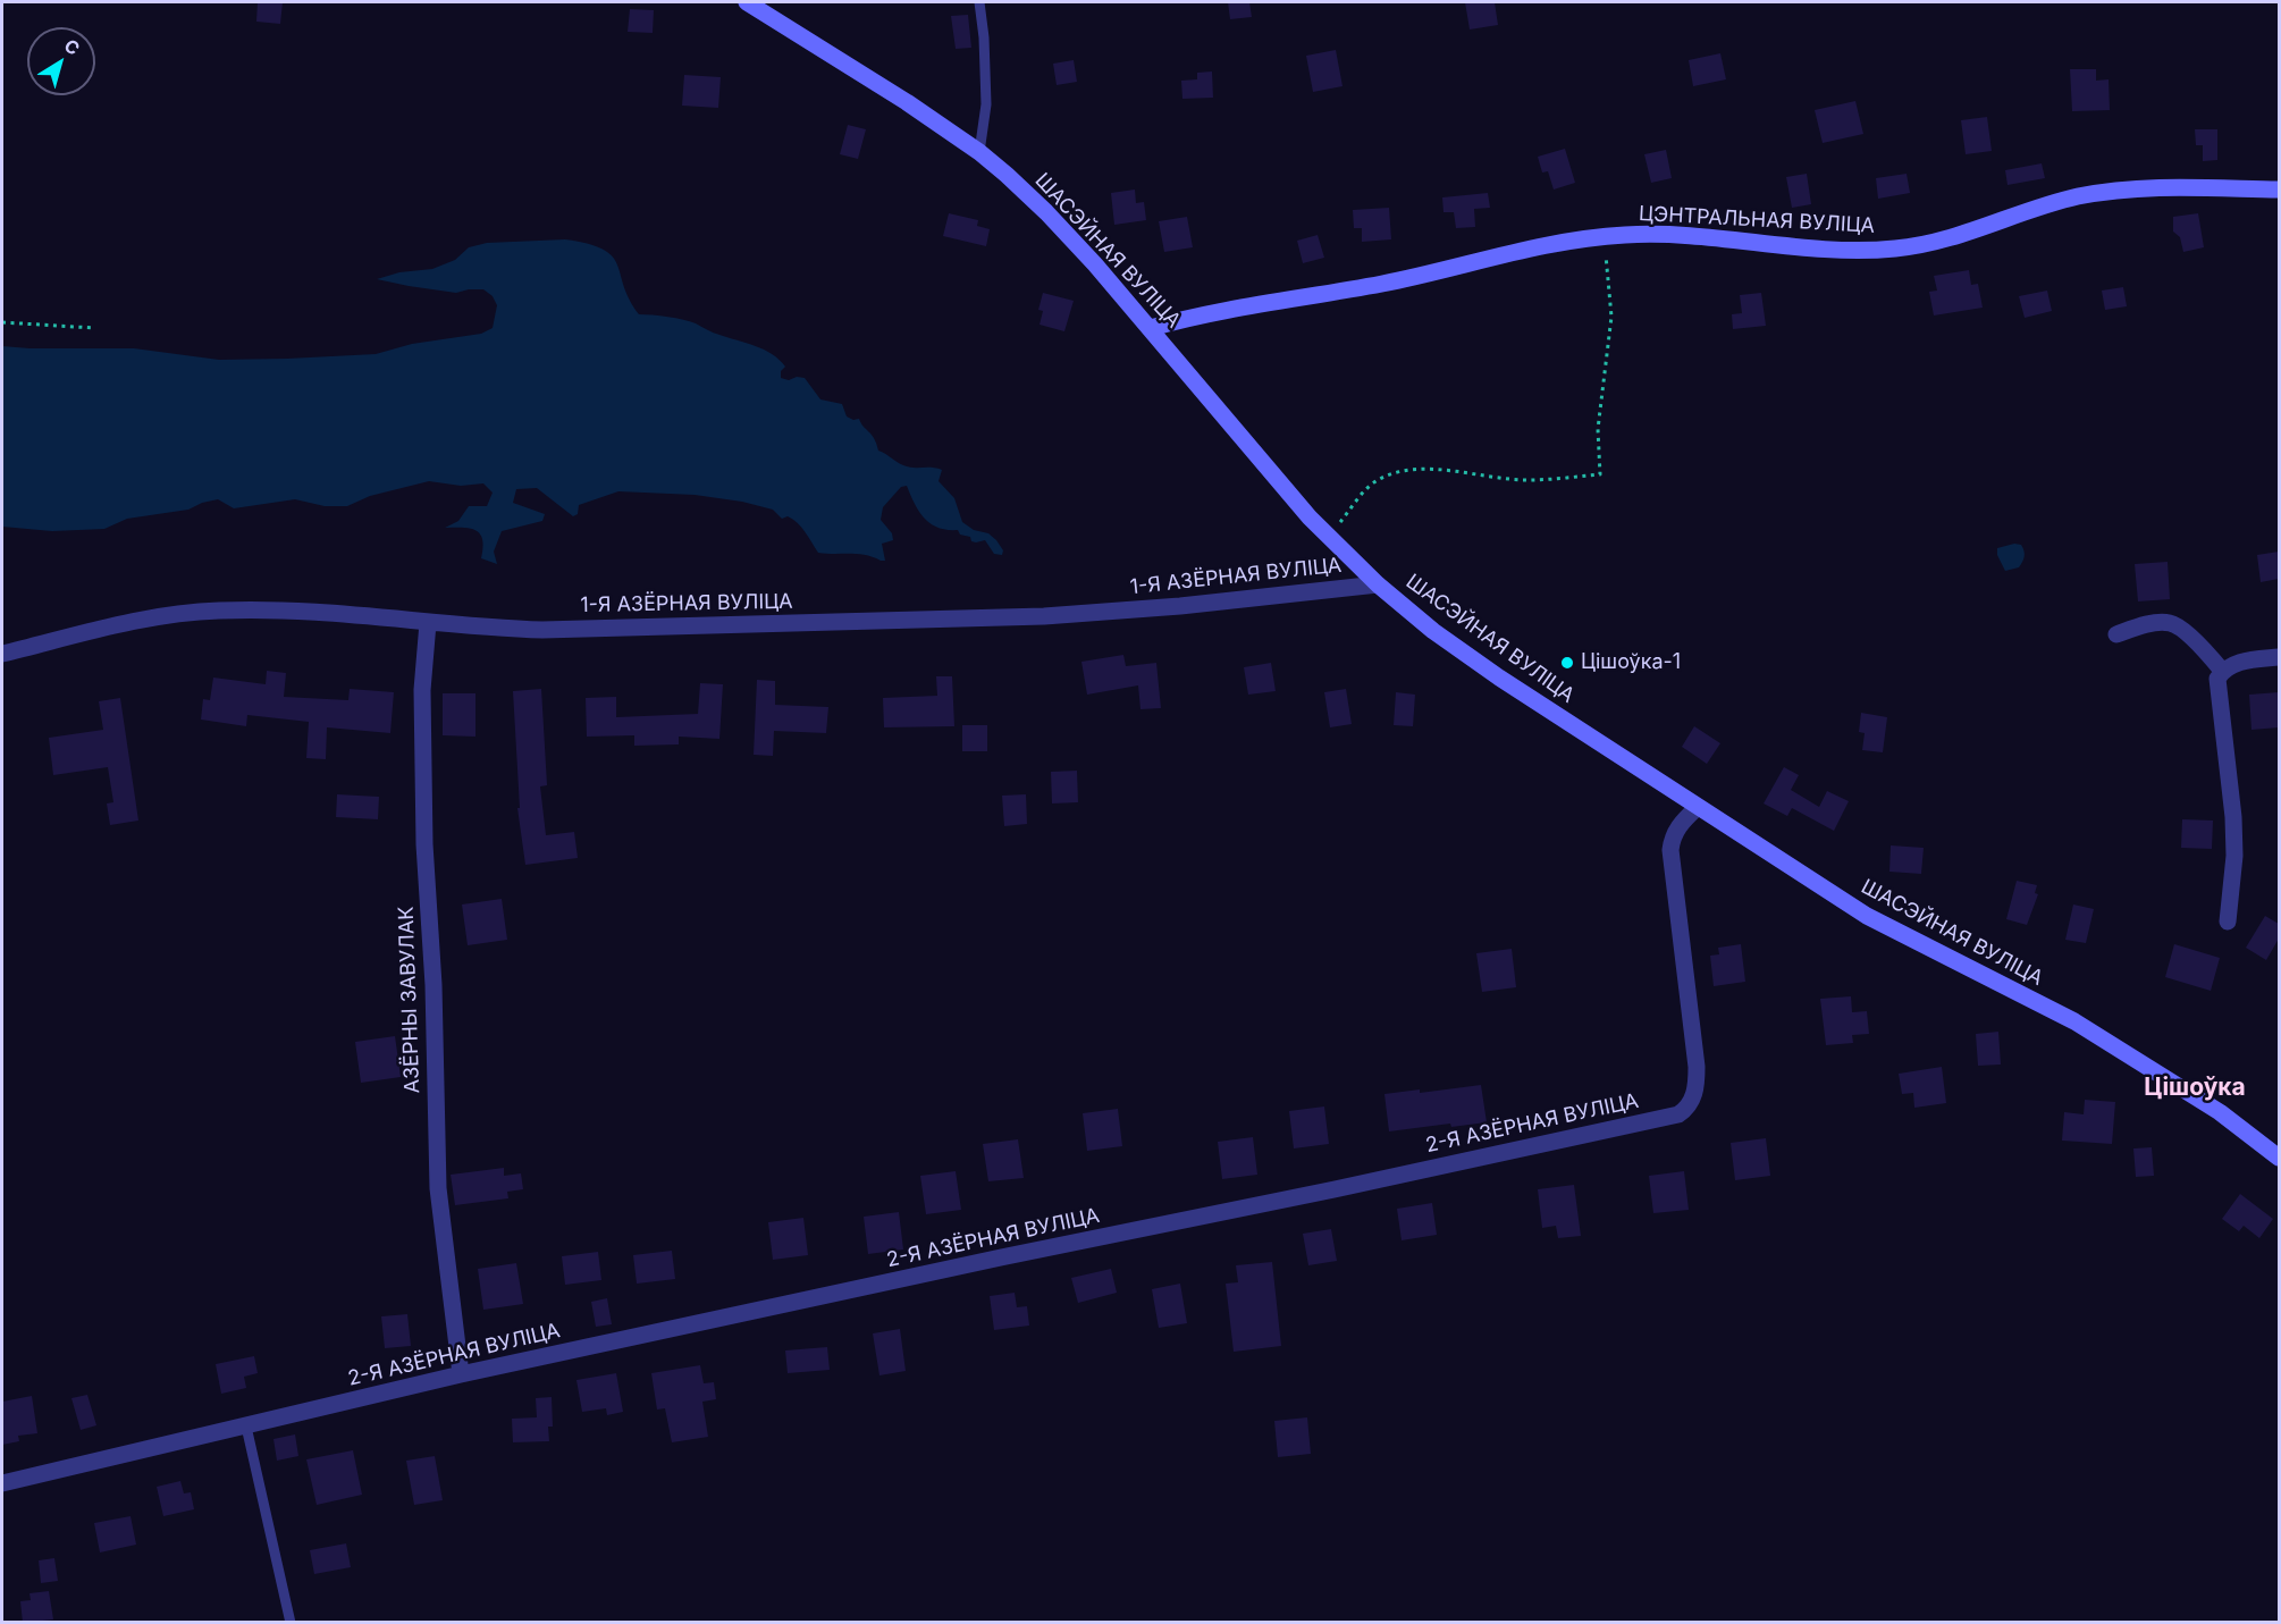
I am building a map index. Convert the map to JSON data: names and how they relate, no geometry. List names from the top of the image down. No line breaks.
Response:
{"streets":{"main road":["ЦЭНТРАЛЬНАЯ ВУЛІЦА","ШАСЭЙНАЯ ВУЛІЦА"],"street":["1-Я АЗЁРНАЯ ВУЛІЦА","АЗЁРНЫ ЗАВУЛАК","2-Я АЗЁРНАЯ ВУЛІЦА"]},"crossings":[["ЦЭНТРАЛЬНАЯ ВУЛІЦА","ШАСЭЙНАЯ ВУЛІЦА"],["ШАСЭЙНАЯ ВУЛІЦА","1-Я АЗЁРНАЯ ВУЛІЦА"],["ШАСЭЙНАЯ ВУЛІЦА","2-Я АЗЁРНАЯ ВУЛІЦА"],["1-Я АЗЁРНАЯ ВУЛІЦА","АЗЁРНЫ ЗАВУЛАК"],["АЗЁРНЫ ЗАВУЛАК","2-Я АЗЁРНАЯ ВУЛІЦА"]],"districts":["Цішоўка"],"places":["Цішоўка-1"],"north":"top right"}
